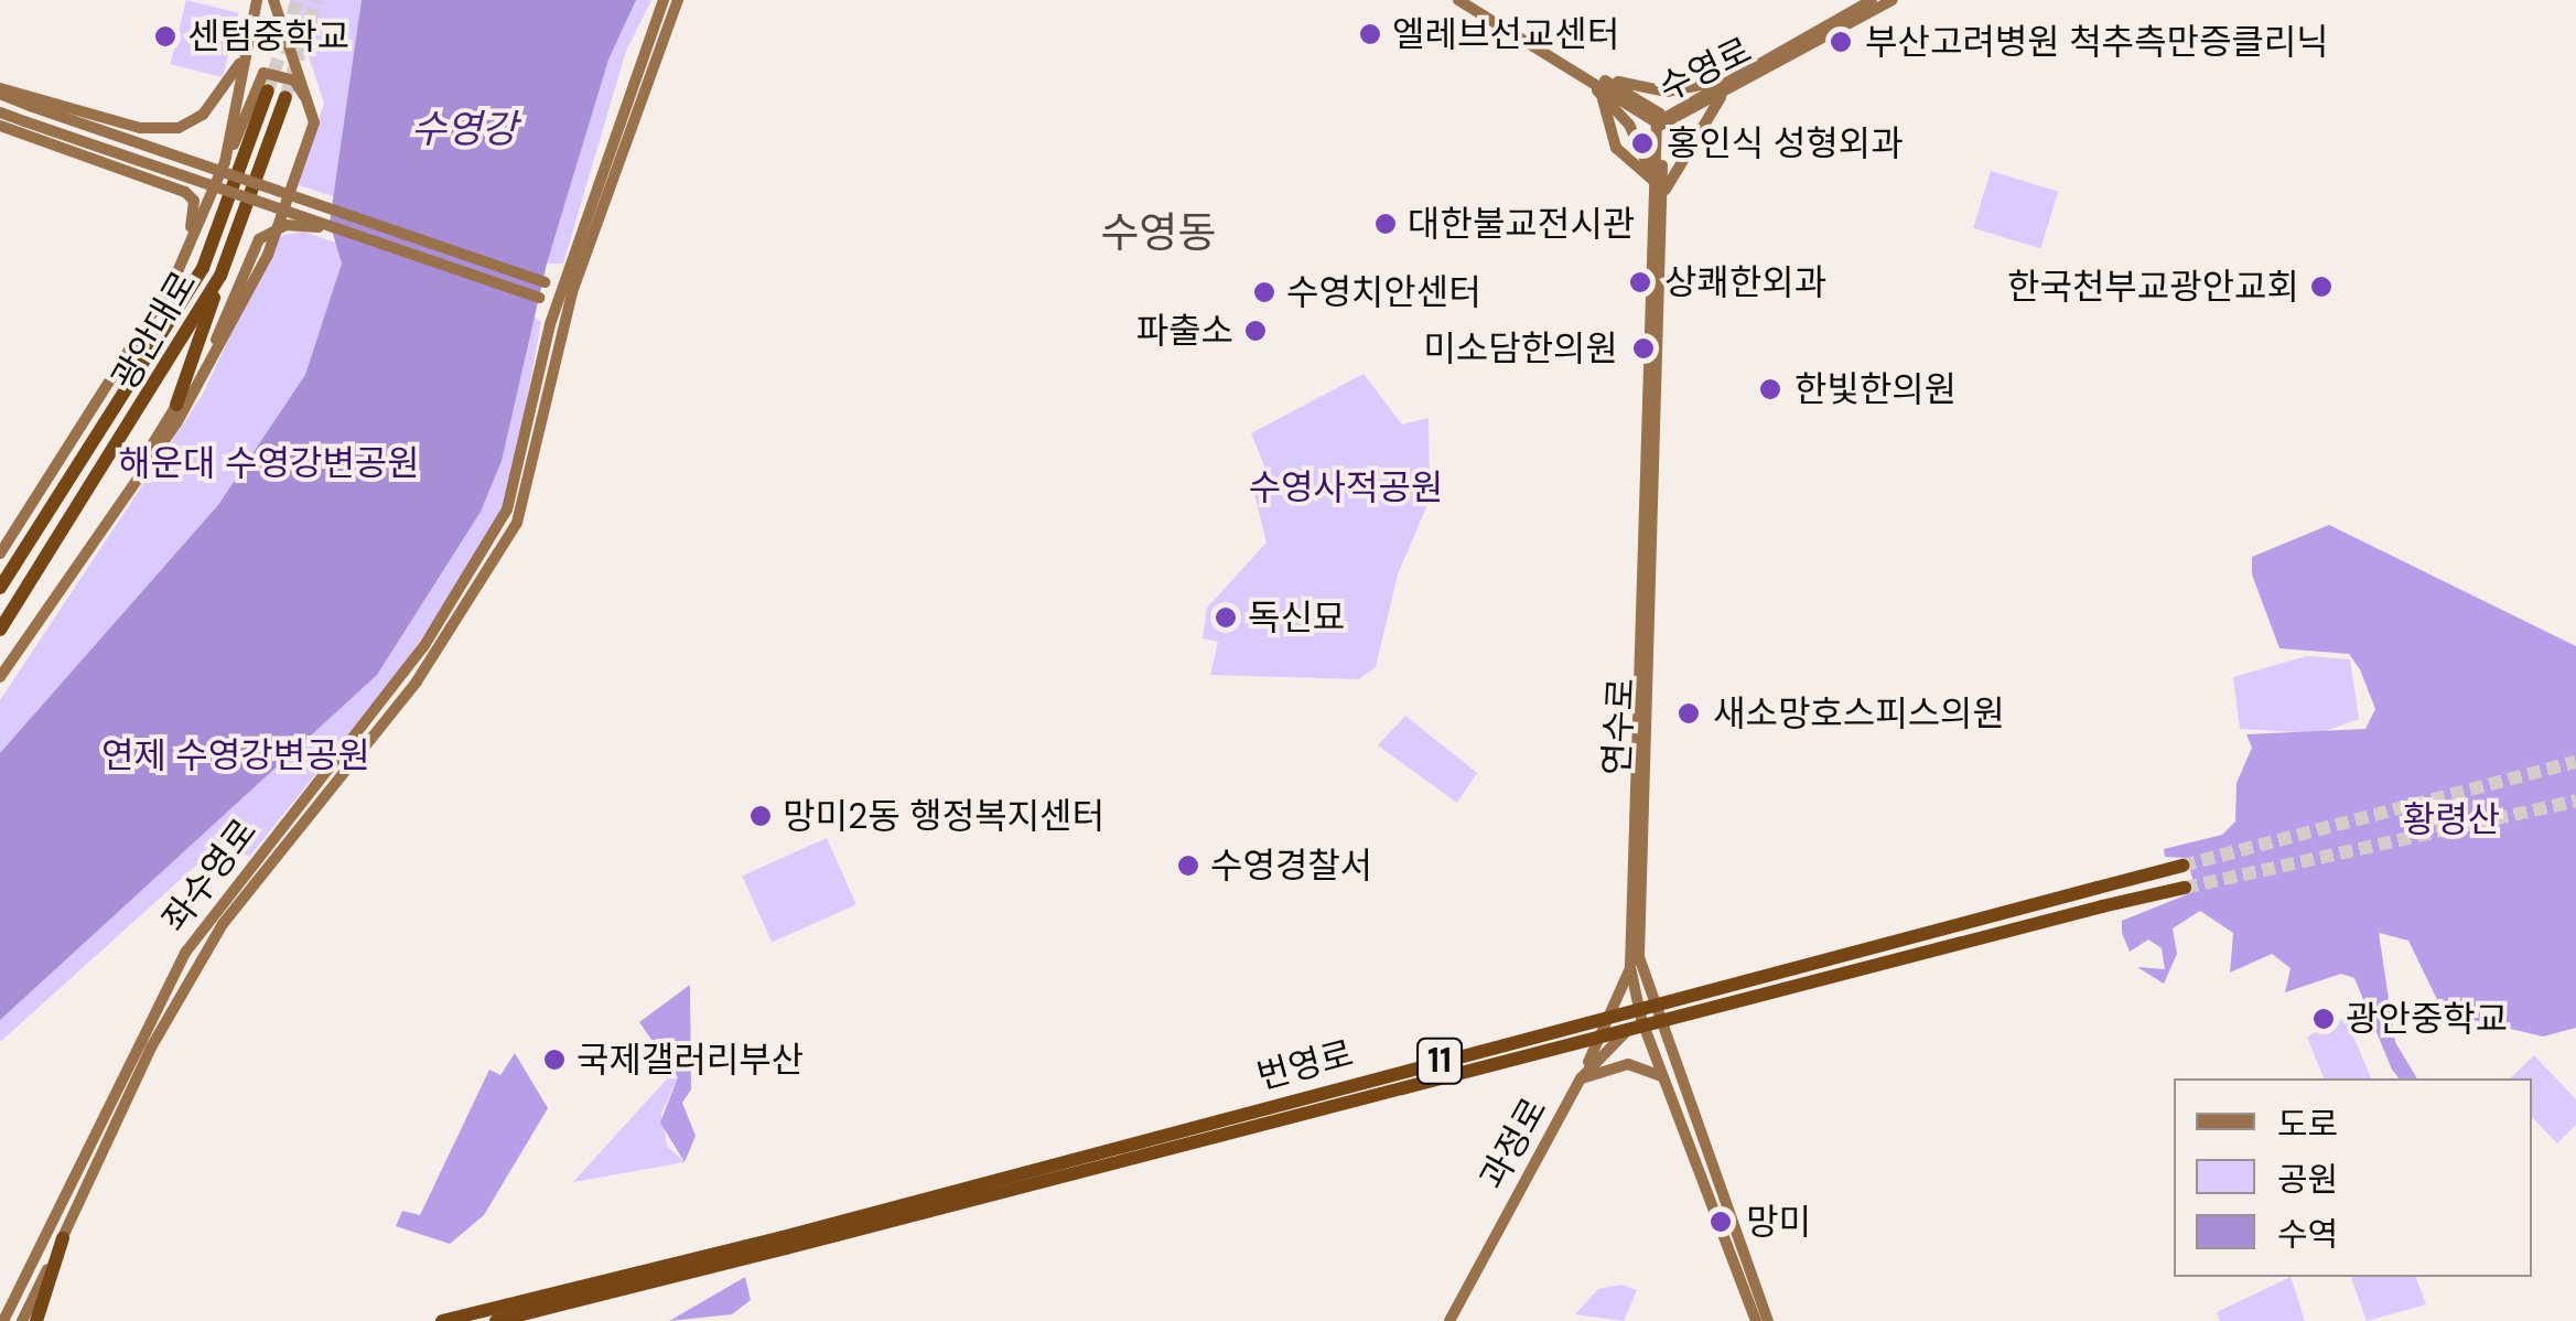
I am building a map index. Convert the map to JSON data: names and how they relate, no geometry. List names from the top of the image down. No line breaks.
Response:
{"streets":{"highway":["광안대로","11","번영로"],"main road":["수영로","연수로","좌수영로","과정로"]},"crossings":[["수영로","연수로"],["연수로","과정로"]],"districts":["수영동"],"water":["수영강"],"parks":["해운대 수영강변공원","수영사적공원","연제 수영강변공원","황령산"],"places":["엘레브선교센터","센텀중학교","부산고려병원 척추측만증클리닉","홍인식 성형외과","대한불교전시관","상쾌한외과","한국천부교광안교회","수영치안센터","파출소","미소담한의원","한빛한의원","독신묘","새소망호스피스의원","망미2동 행정복지센터","수영경찰서","광안중학교","국제갤러리부산","망미"],"legend":["도로","공원","수역"]}
